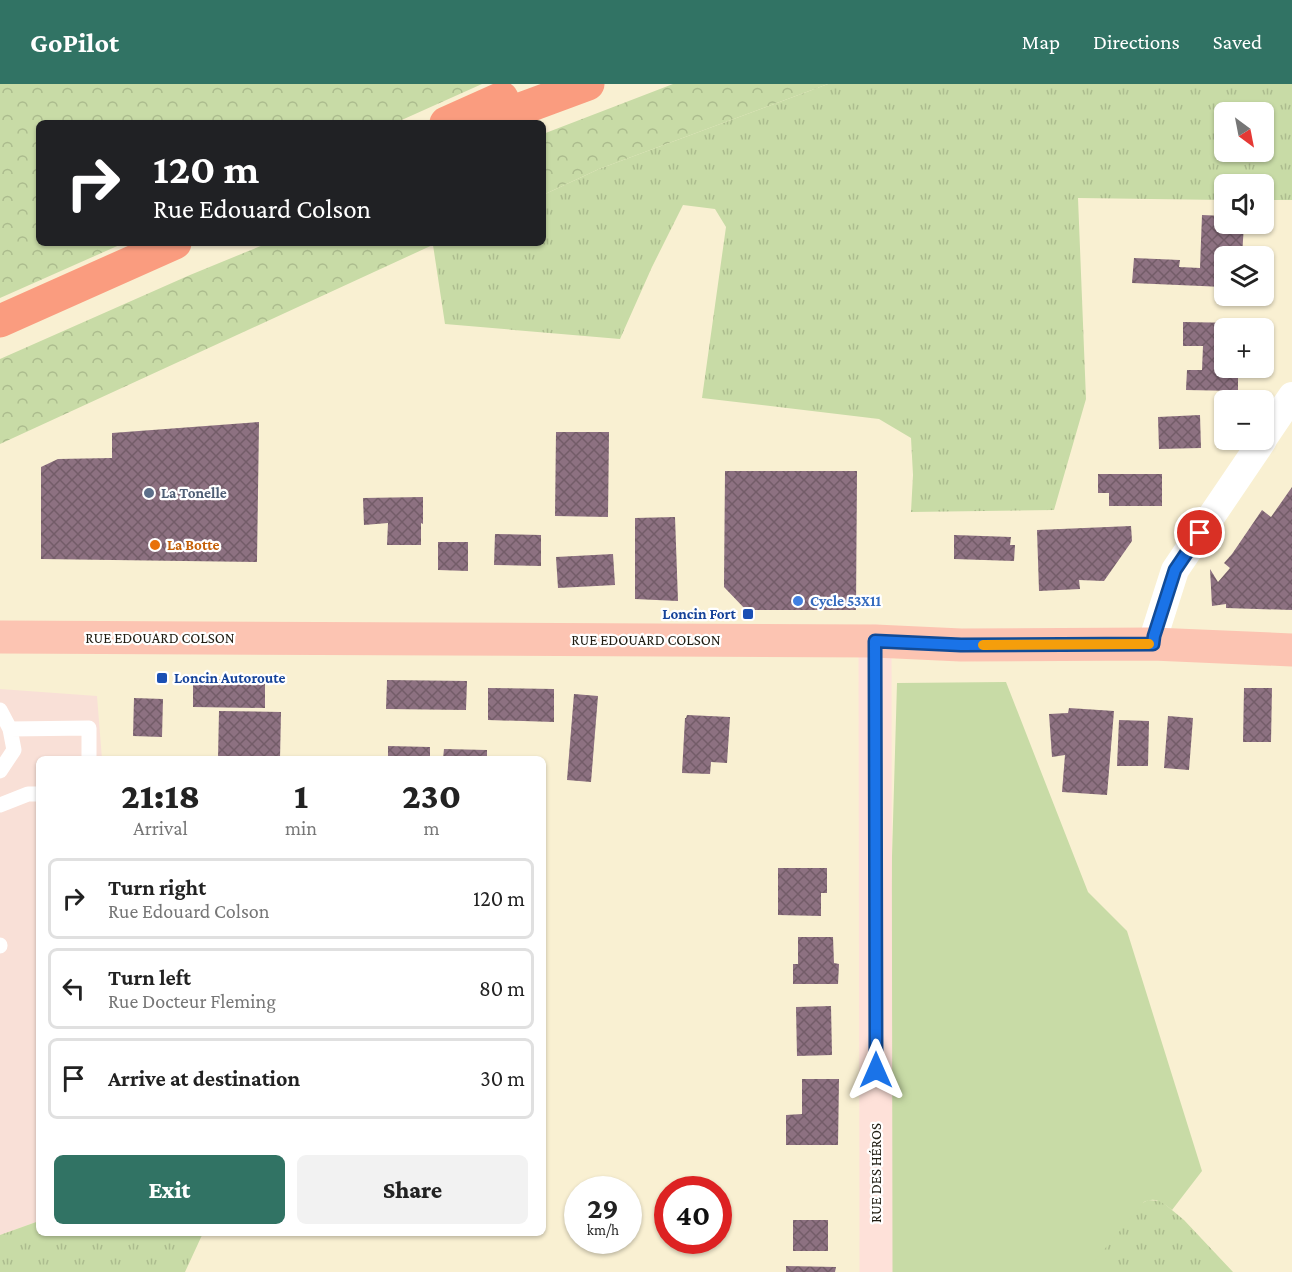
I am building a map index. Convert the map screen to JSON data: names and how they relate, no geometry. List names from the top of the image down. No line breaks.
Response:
{"streets":{"main road":["RUE EDOUARD COLSON"],"street":["RUE DES HÉROS"]},"crossings":[["RUE EDOUARD COLSON","RUE DES HÉROS"]],"places":{"other":["La Tonelle","La Botte","Cycle 53X11"],"transit":["Loncin Fort","Loncin Autoroute"]},"north":"bottom right","page":{"header":"GoPilot","nav":["Map","Directions","Saved"],"map_buttons":["+","−"],"turn":["120 m","Rue Edouard Colson"],"eta":["21:18","Arrival","1","min","230","m"],"list":[{"name":"Turn right","note":"Rue Edouard Colson","value":"120 m"},{"name":"Turn left","note":"Rue Docteur Fleming","value":"80 m"},{"name":"Arrive at destination","value":"30 m"}],"buttons":["Exit","Share"],"speed":"29 km/h","limit":"40"}}
